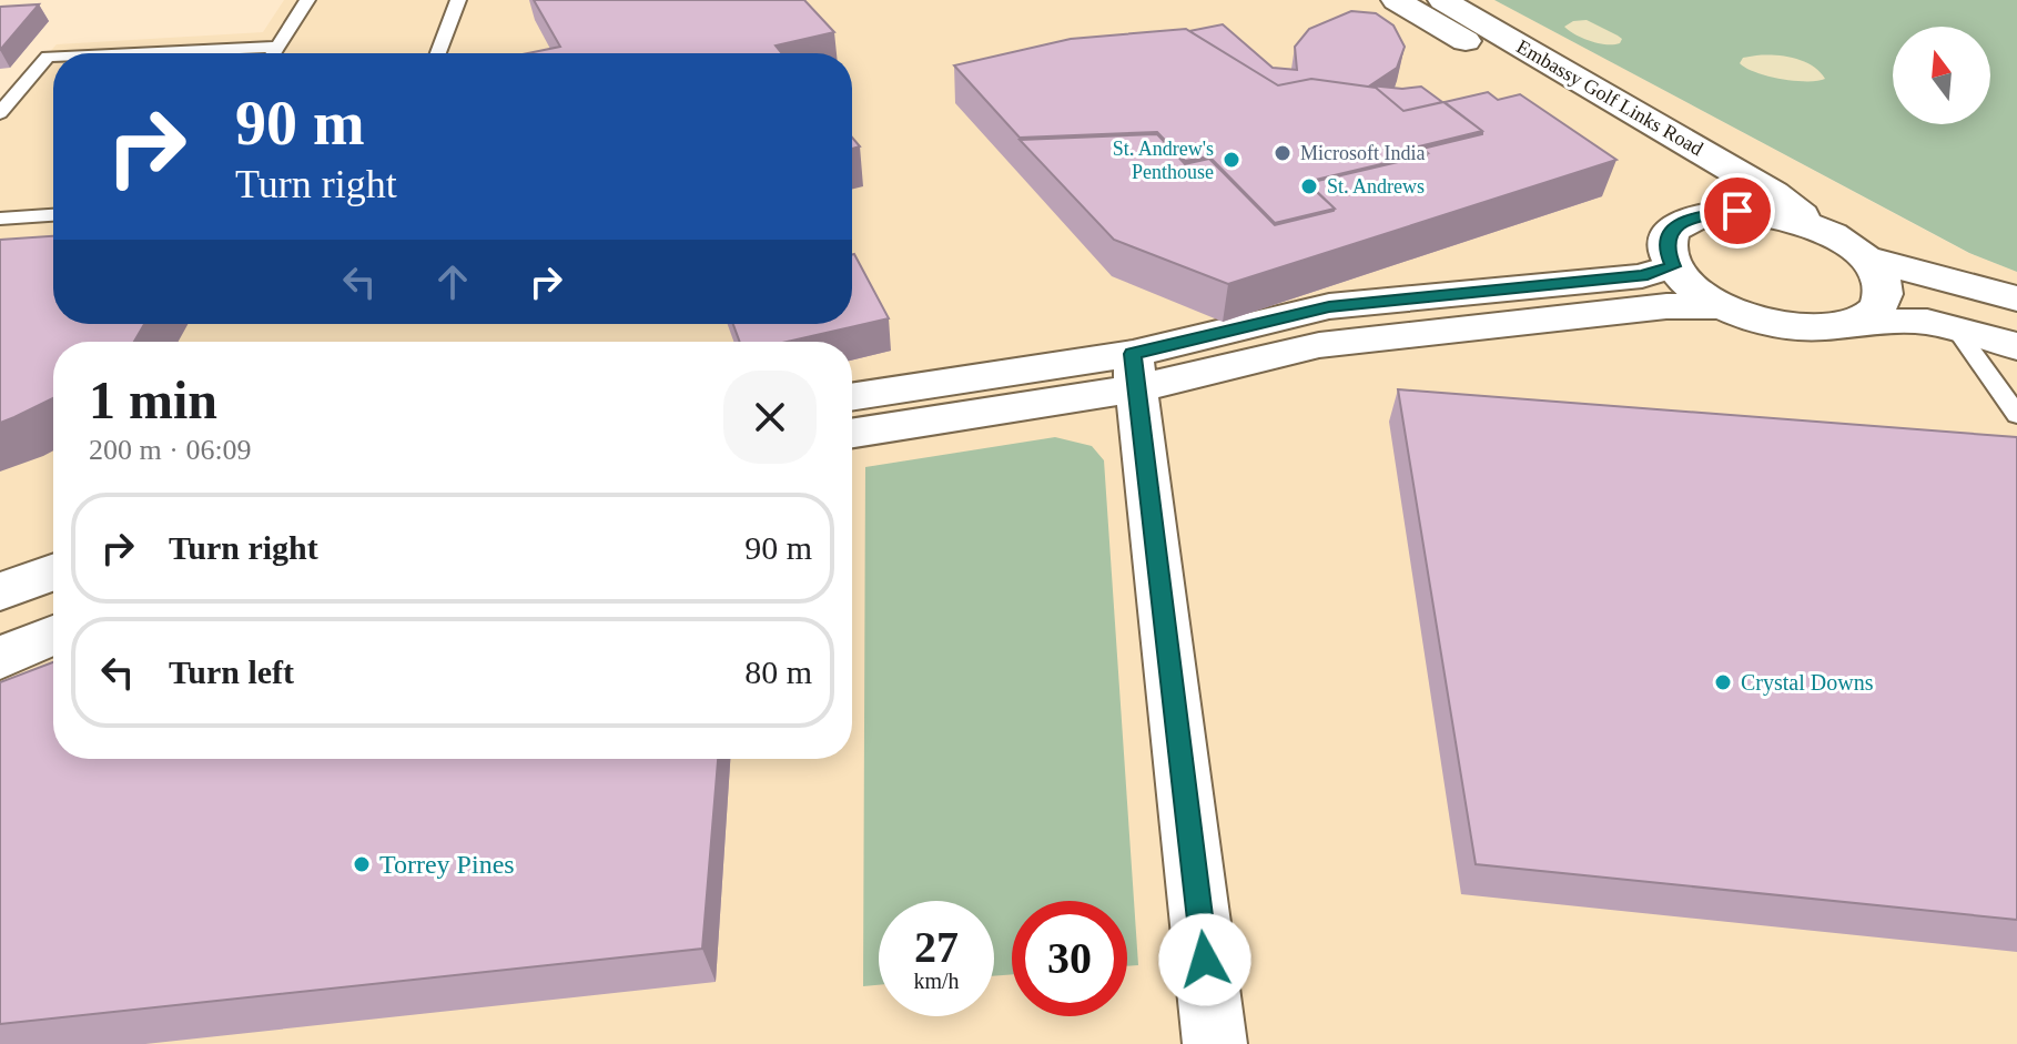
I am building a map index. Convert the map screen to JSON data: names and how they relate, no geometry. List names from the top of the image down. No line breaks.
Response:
{"streets":{"street":["Embassy Golf Links Road"]},"places":["Microsoft India","St. Andrew's Penthouse","St. Andrews","Crystal Downs","Torrey Pines"],"north":"top","page":{"turn":["90 m","Turn right"],"heading":["1 min","200 m · 06:09"],"list":[{"name":"Turn right","value":"90 m"},{"name":"Turn left","value":"80 m"}],"speed":"27 km/h","limit":"30"}}
